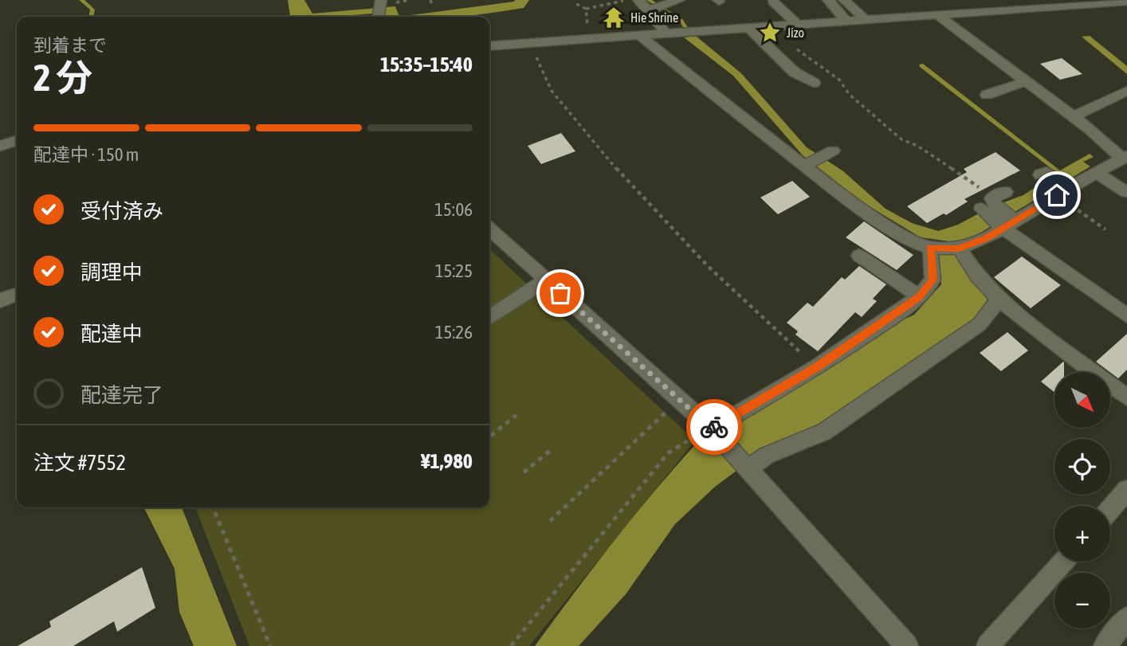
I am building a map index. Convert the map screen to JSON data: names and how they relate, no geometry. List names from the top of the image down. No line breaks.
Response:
{"places":{"temple":["Hie Shrine"],"place":["Jizo"]},"north":"bottom right","page":{"heading":["2 分","到着まで","15:35–15:40"],"panel":["注文 #7552","¥1,980"],"bar":"配達中 · 150 m","list":[["受付済み","15:06"],["調理中","15:25"],["配達中","15:26"],"配達完了"],"map_buttons":["+","−"]}}
